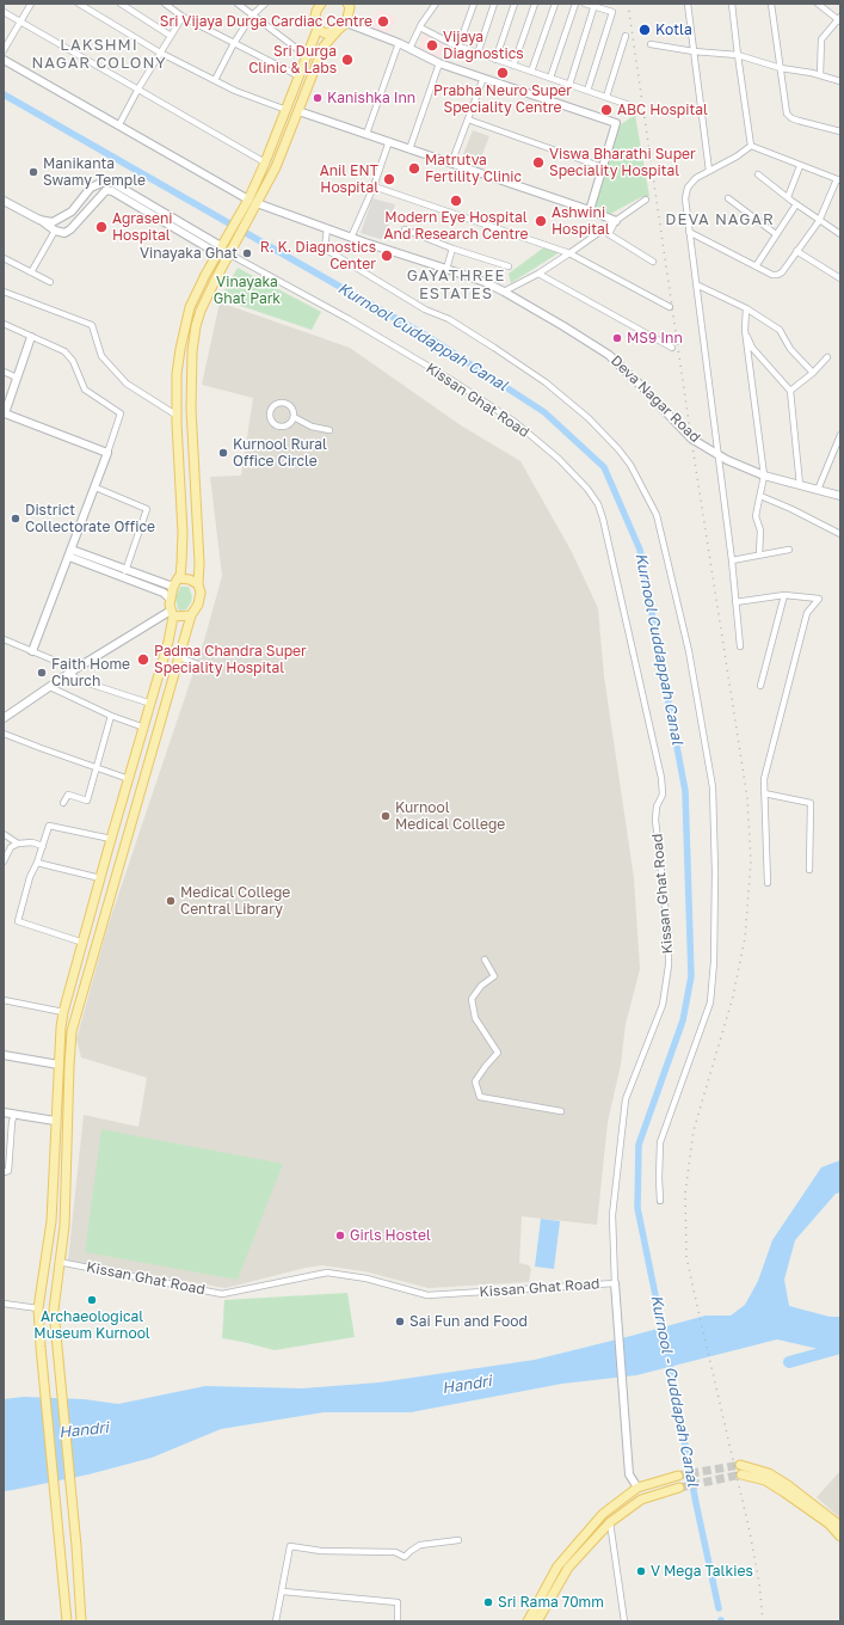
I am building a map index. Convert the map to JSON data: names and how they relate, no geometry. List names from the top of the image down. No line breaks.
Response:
{"streets":{"street":["Deva Nagar Road","Kissan Ghat Road"]},"districts":["LAKSHMI NAGAR COLONY","DEVA NAGAR","GAYATHREE ESTATES"],"water":["Kurnool Cuddappah Canal","Handri","Kurnool - Cuddapah Canal"],"parks":["Vinayaka Ghat Park"],"places":["Sri Vijaya Durga Cardiac Centre","Kotla","Vijaya Diagnostics","Sri Durga Clinic & Labs","Prabha Neuro Super Speciality Centre","Kanishka Inn","ABC Hospital","Viswa Bharathi Super Speciality Hospital","Matrutva Fertility Clinic","Manikanta Swamy Temple","Anil ENT Hospital","Modern Eye Hospital And Research Centre","Ashwini Hospital","Agraseni Hospital","Vinayaka Ghat","R. K. Diagnostics Center","MS9 Inn","Kurnool Rural Office Circle","District Collectorate Office","Padma Chandra Super Speciality Hospital","Faith Home Church","Kurnool Medical College","Medical College Central Library","Girls Hostel","Archaeological Museum Kurnool","Sai Fun and Food","V Mega Talkies","Sri Rama 70mm"]}
